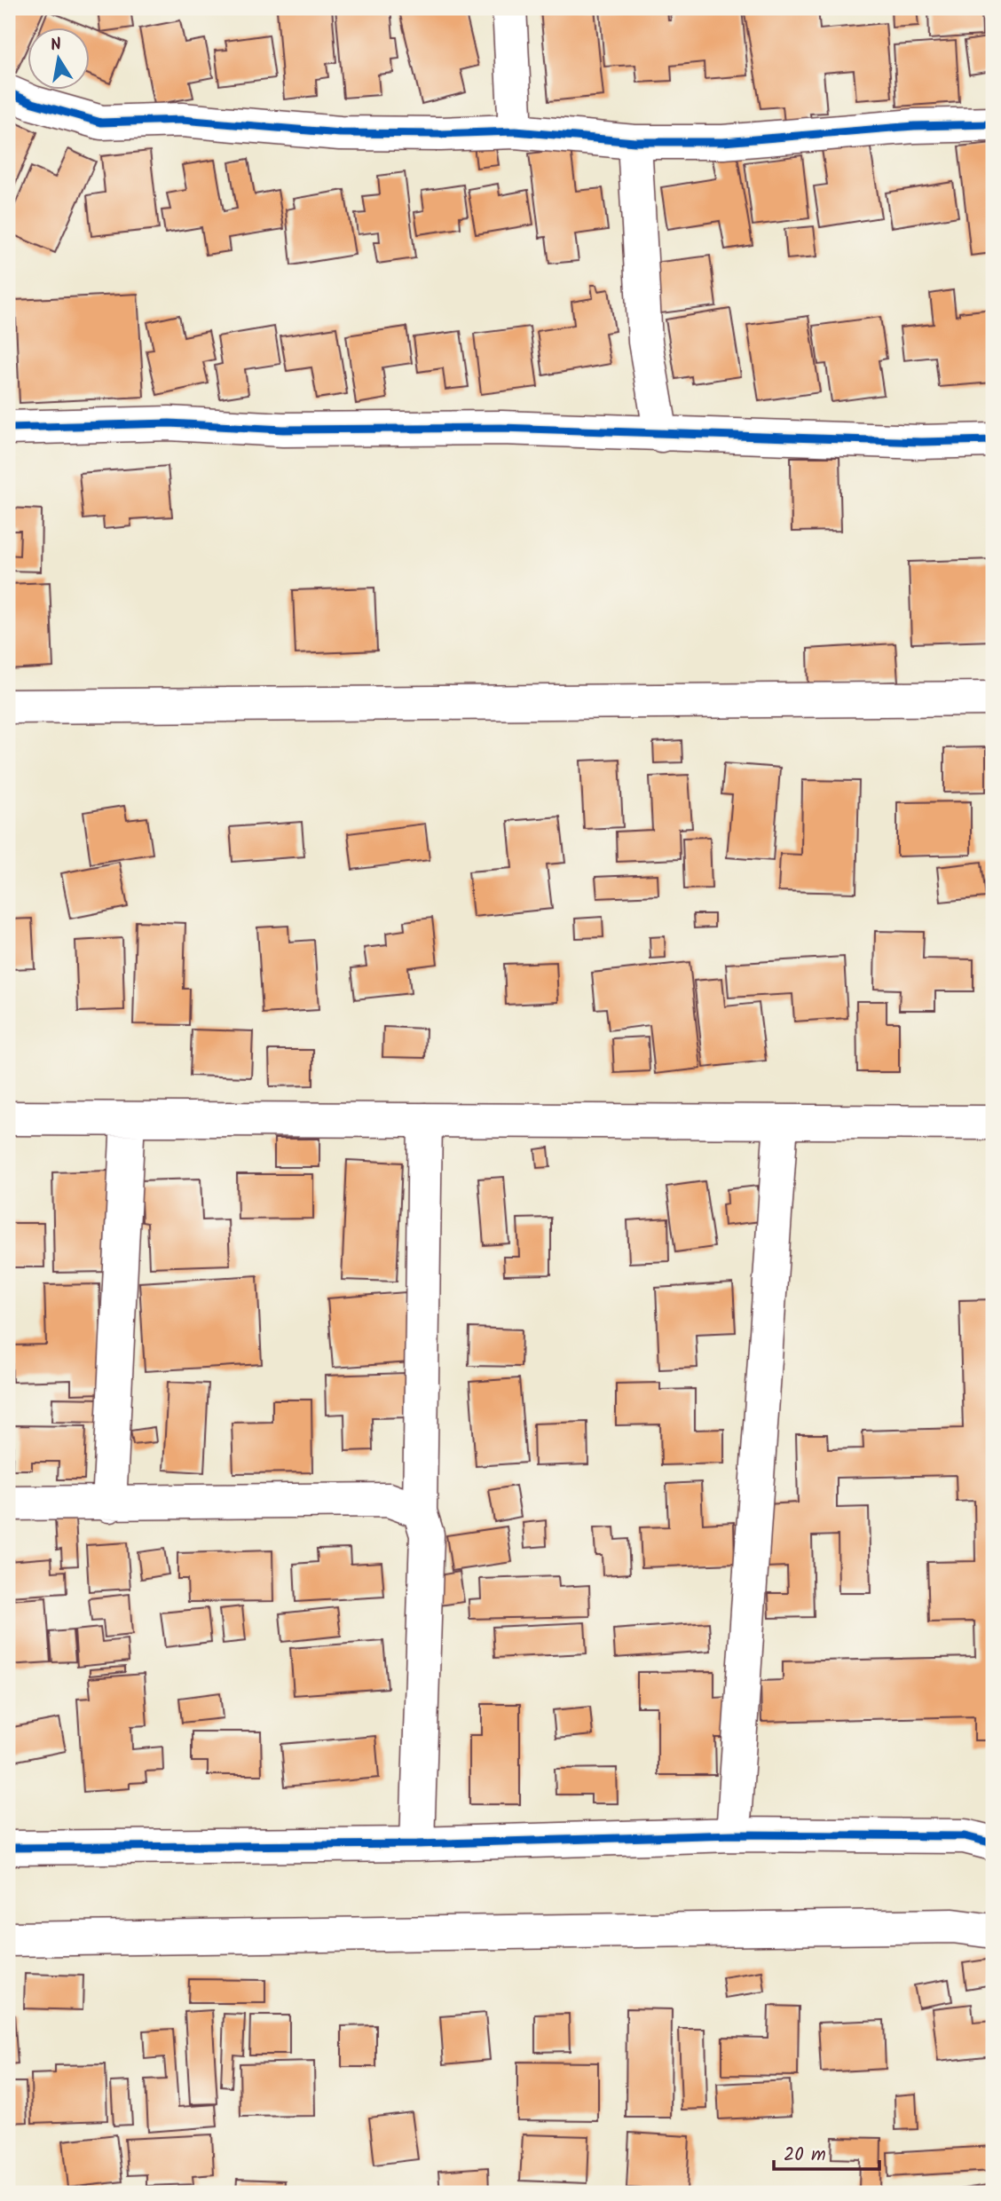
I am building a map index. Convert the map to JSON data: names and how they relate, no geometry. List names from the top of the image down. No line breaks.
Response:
{"scale_bar":"20 m","north":"top"}
